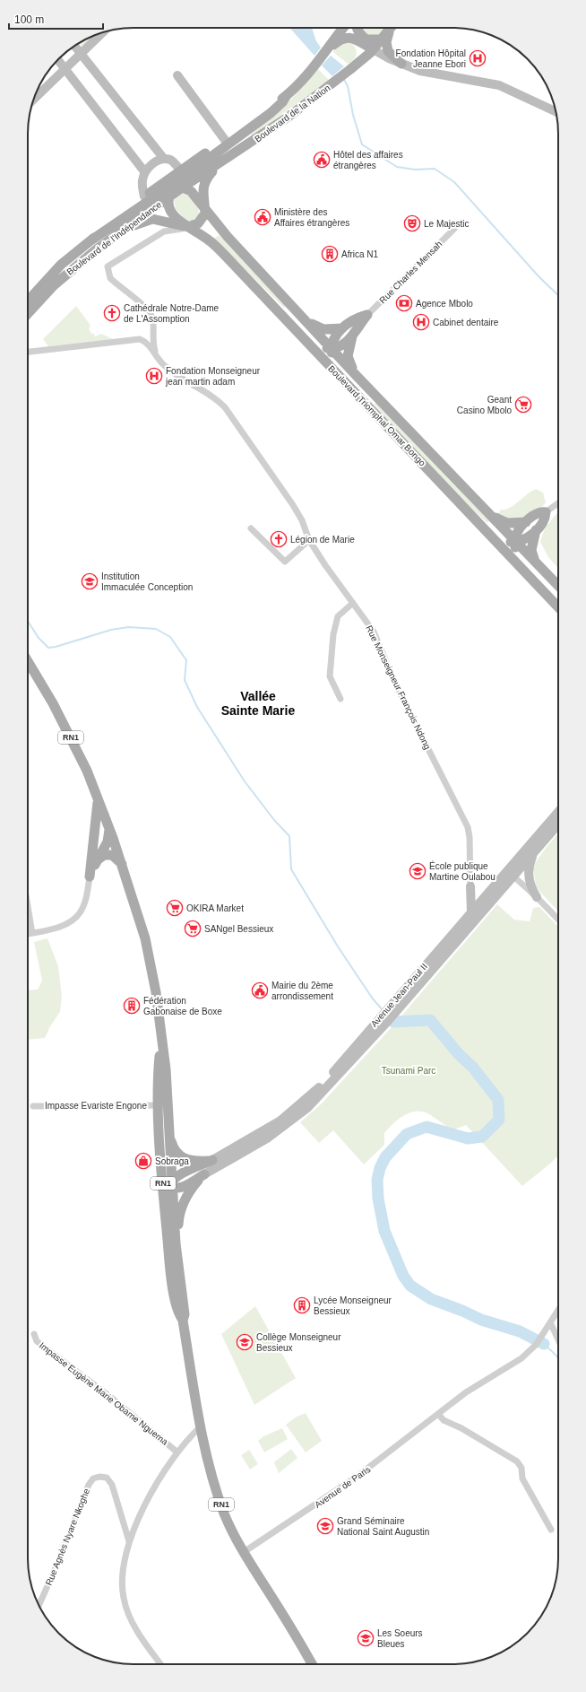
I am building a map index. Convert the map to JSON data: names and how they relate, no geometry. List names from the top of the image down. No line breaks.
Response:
{"streets":{"main road":["Boulevard de la Nation","Boulevard de l'Indépendance","Boulevard Triomphal Omar Bongo","RN1","Avenue Jean-Paul II"],"street":["Rue Charles Mensah","Rue Monseigneur François Ndong","Impasse Evariste Engone","Impasse Eugène Marie Obame Nguema","Avenue de Paris","Rue Agnès Nyare Nkoghe"]},"crossings":[["Boulevard de la Nation","Boulevard de l'Indépendance"],["Boulevard de la Nation","Boulevard Triomphal Omar Bongo"],["Boulevard de l'Indépendance","Boulevard Triomphal Omar Bongo"],["RN1","Impasse Evariste Engone"],["RN1","Avenue de Paris"]],"districts":["Vallée Sainte Marie"],"parks":["Tsunami Parc"],"places":{"hospital":["Fondation Hôpital Jeanne Ebori","Cabinet dentaire","Fondation Monseigneur jean martin adam"],"public building":["Hôtel des affaires étrangères","Ministère des Affaires étrangères","Mairie du 2ème arrondissement"],"theatre":["Le Majestic"],"building":["Africa N1","Fédération Gabonaise de Boxe","Lycée Monseigneur Bessieux"],"bank":["Agence Mbolo"],"church":["Cathédrale Notre-Dame de L'Assomption","Légion de Marie"],"supermarket":["Geant Casino Mbolo","OKIRA Market","SANgel Bessieux"],"school or university":["Institution Immaculée Conception","École publique Martine Oulabou","Collège Monseigneur Bessieux","Grand Séminaire National Saint Augustin","Les Soeurs Bleues"],"shop":["Sobraga"]},"scale_bar":"100 m"}
